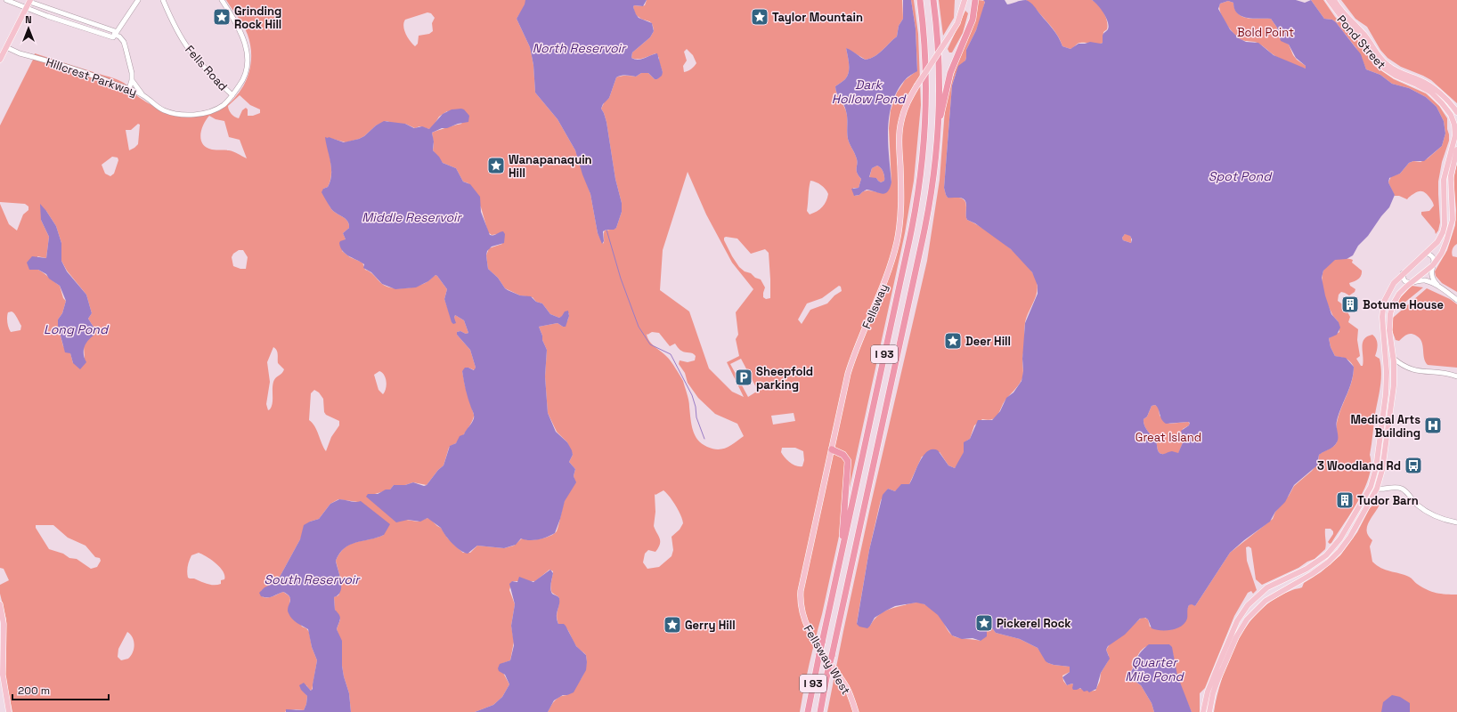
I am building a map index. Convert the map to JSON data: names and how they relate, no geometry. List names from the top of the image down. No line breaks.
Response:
{"streets":{"highway":["I 93"],"main road":["Pond Street","Fellsway","Fellsway West"],"street":["Fells Road","Hillcrest Parkway"]},"crossings":[["Fells Road","Hillcrest Parkway"],["Fellsway","Fellsway West"]],"water":["North Reservoir","Dark Hollow Pond","Spot Pond","Middle Reservoir","Long Pond","South Reservoir","Quarter Mile Pond"],"parks":["Bold Point","Great Island"],"places":{"place":["Grinding Rock Hill","Taylor Mountain","Wanapanaquin Hill","Deer Hill","Pickerel Rock","Gerry Hill"],"building":["Botume House","Tudor Barn"],"parking":["Sheepfold parking"],"hospital":["Medical Arts Building"],"bus stop":["3 Woodland Rd"]},"scale_bar":"200 m","north":"top"}
